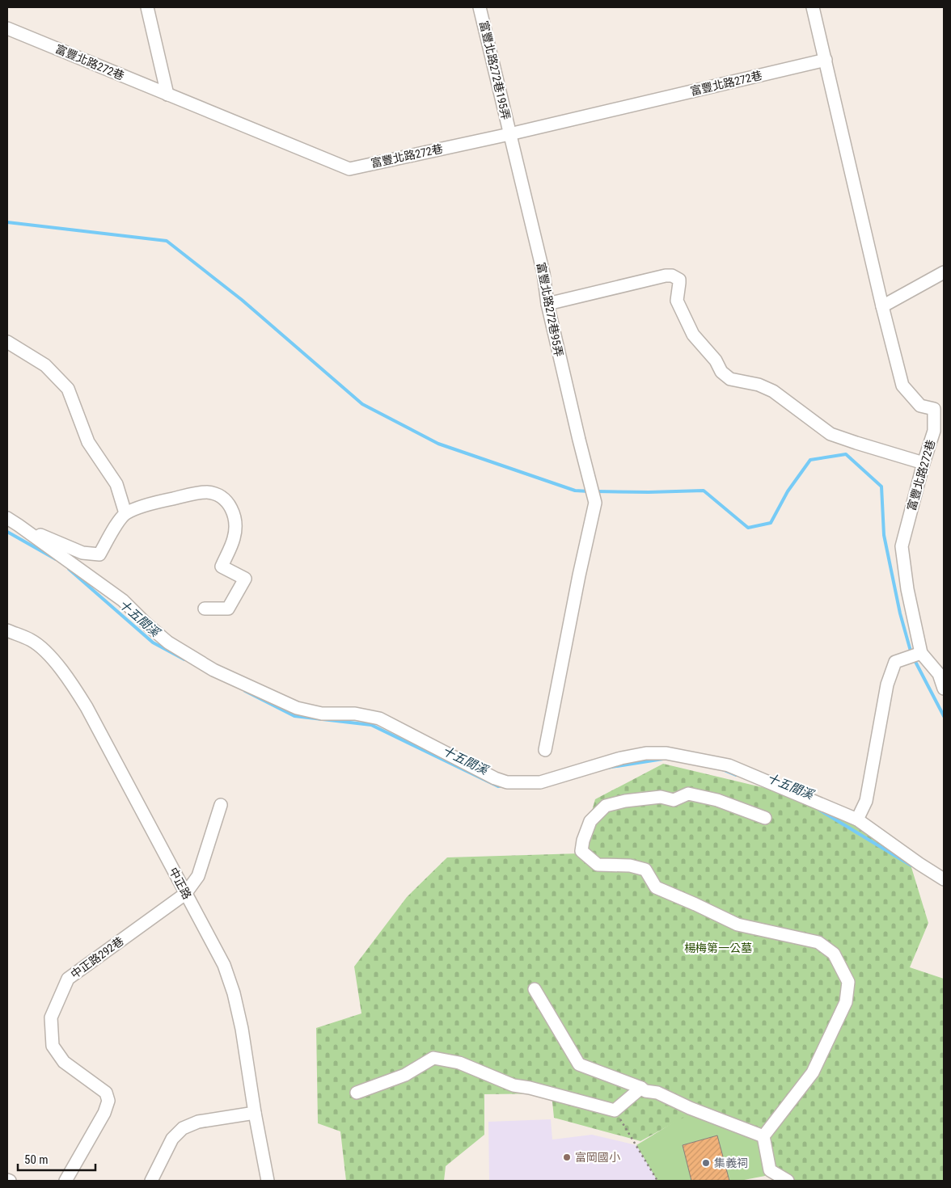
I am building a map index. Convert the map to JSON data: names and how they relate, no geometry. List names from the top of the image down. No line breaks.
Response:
{"streets":{"street":["富豐北路272巷","富豐北路272巷195弄","富豐北路272巷95弄","中正路","中正路292巷"]},"crossings":[["富豐北路272巷","富豐北路272巷195弄"],["富豐北路272巷","富豐北路272巷95弄"],["富豐北路272巷195弄","富豐北路272巷95弄"],["中正路","中正路292巷"]],"water":["十五間溪"],"parks":["楊梅第一公墓"],"places":["富岡國小","集義祠"],"scale_bar":"50 m"}
